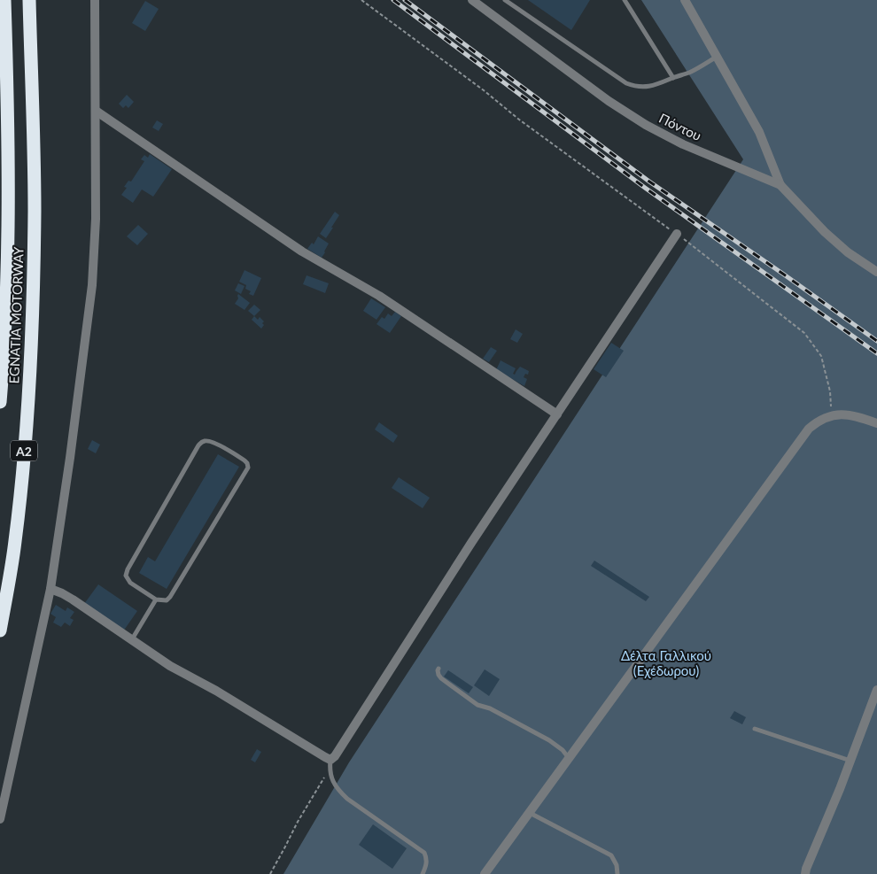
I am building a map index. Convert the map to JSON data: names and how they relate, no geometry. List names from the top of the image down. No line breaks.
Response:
{"streets":{"highway":["EGNATIA MOTORWAY","Α2"],"street":["Πόντου"]},"parks":["Δέλτα Γαλλικού (Εχέδωρου)"]}
